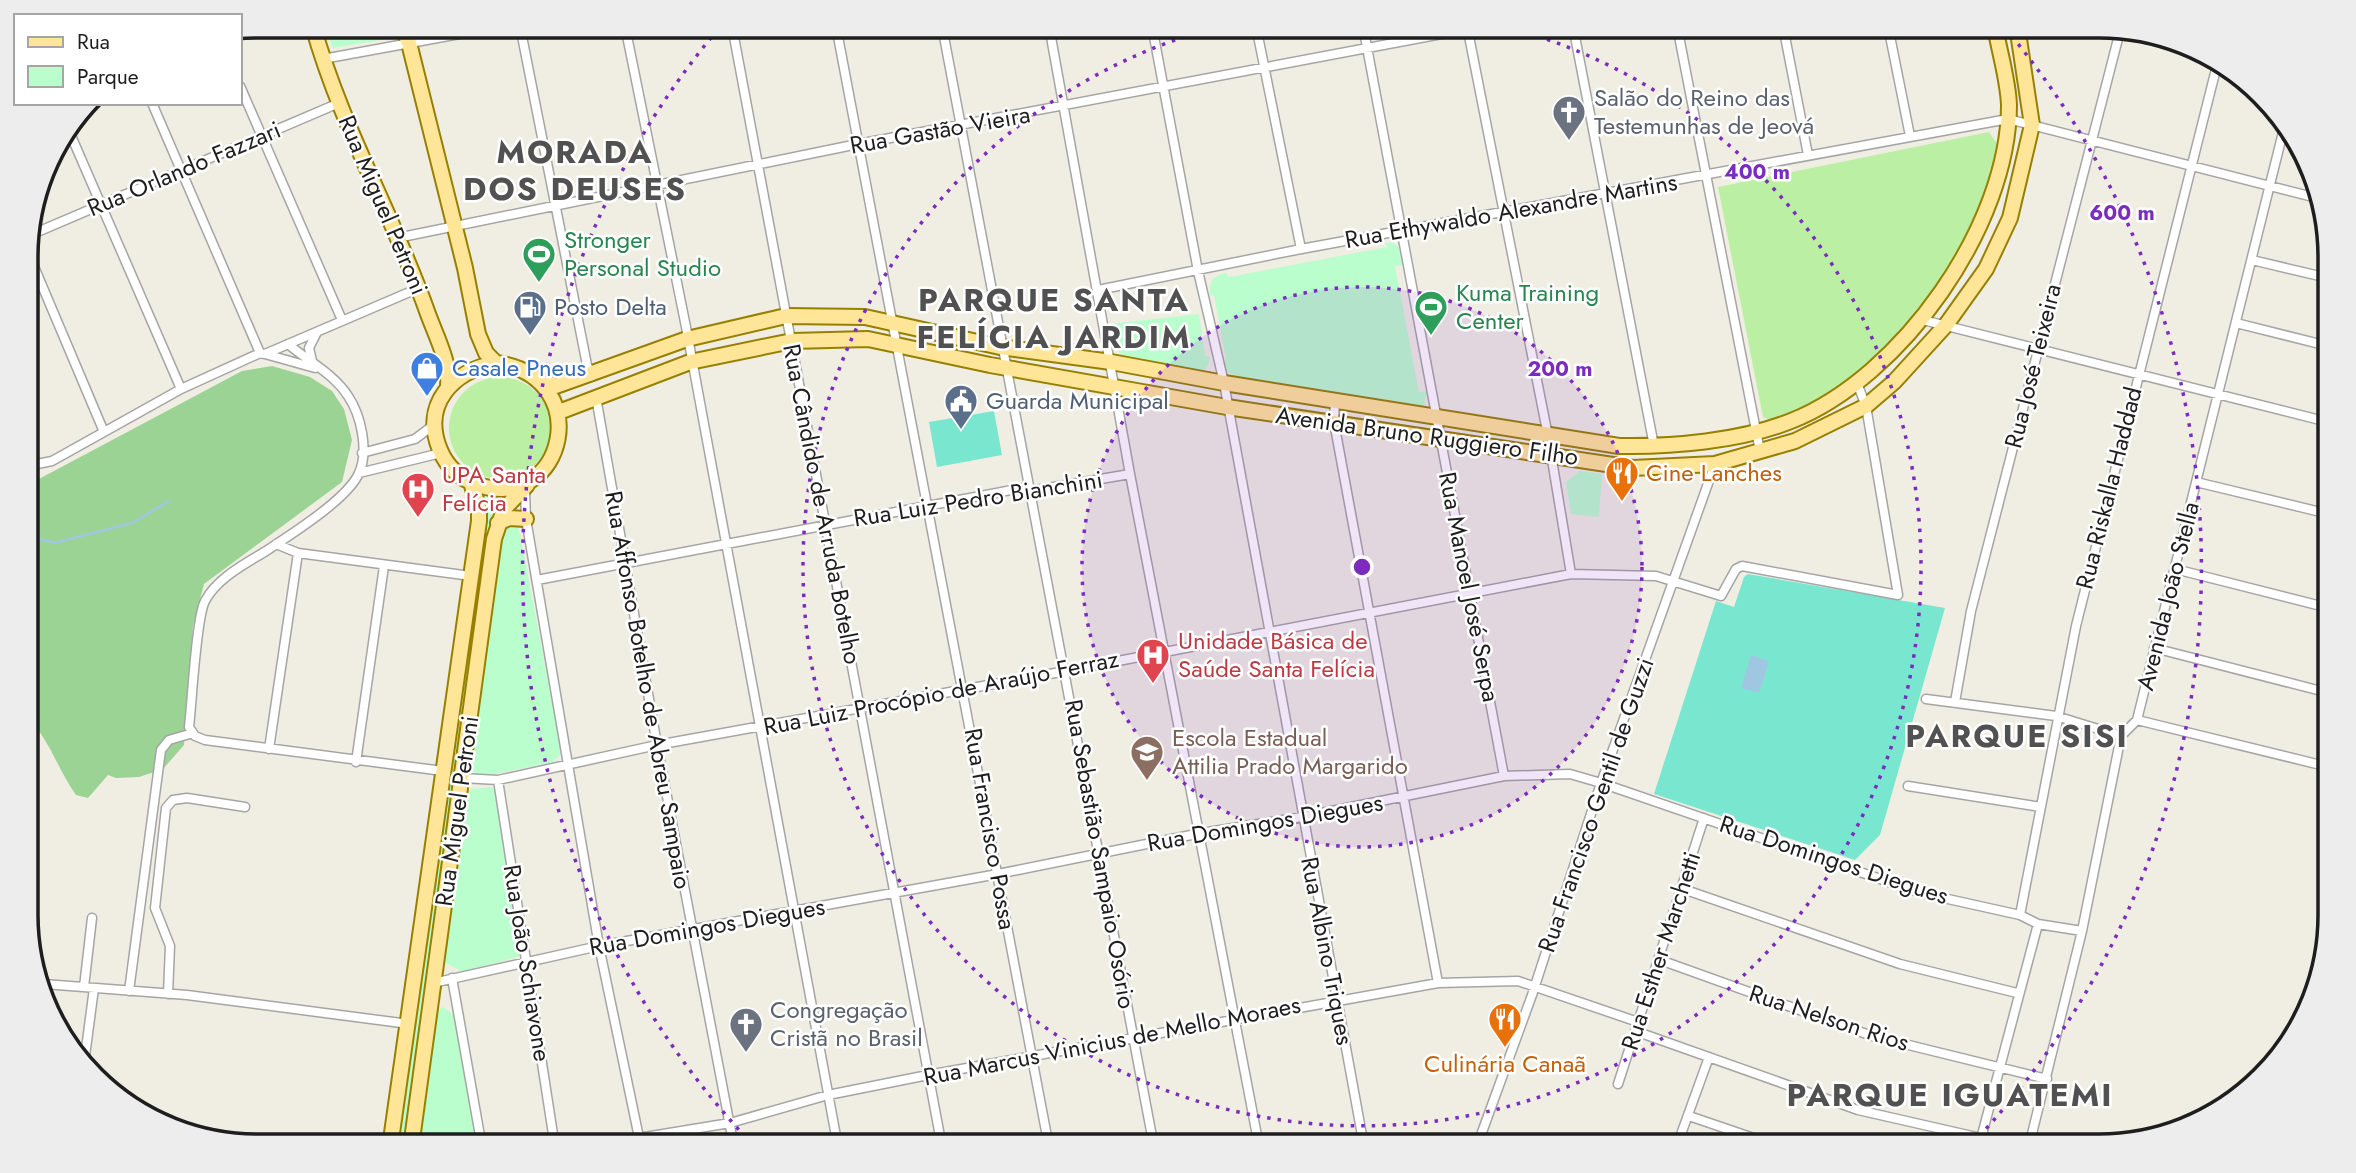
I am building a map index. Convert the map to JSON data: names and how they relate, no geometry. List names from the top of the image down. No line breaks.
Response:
{"streets":{"main road":["Rua Miguel Petroni","Avenida Bruno Ruggiero Filho"],"street":["Rua Gastão Vieira","Rua Orlando Fazzari","Rua Ethywaldo Alexandre Martins","Rua José Teixeira","Rua Riskalla Haddad","Rua Luiz Pedro Bianchini","Rua Cândido de Arruda Botelho","Rua Manoel José Serpa","Avenida João Stella","Rua Affonso Botelho de Abreu Sampaio","Rua Luiz Procópio de Araújo Ferraz","Rua Francisco Gentil de Guzzi","Rua Domingos Diegues","Rua Francisco Possa","Rua Sebastião Sampaio Osório","Rua Albino Triques","Rua Esther Marchetti","Rua João Schiavone","Rua Nelson Rios","Rua Marcus Vinicius de Mello Moraes"]},"crossings":[["Rua Gastão Vieira","Rua Miguel Petroni"],["Rua Gastão Vieira","Rua Cândido de Arruda Botelho"],["Rua Gastão Vieira","Rua Manoel José Serpa"],["Rua Gastão Vieira","Rua Francisco Possa"],["Rua Gastão Vieira","Rua Sebastião Sampaio Osório"],["Rua Gastão Vieira","Rua Albino Triques"],["Rua Orlando Fazzari","Rua Miguel Petroni"],["Rua Miguel Petroni","Avenida Bruno Ruggiero Filho"],["Rua Miguel Petroni","Rua Luiz Procópio de Araújo Ferraz"],["Rua Miguel Petroni","Rua Domingos Diegues"],["Rua Ethywaldo Alexandre Martins","Avenida Bruno Ruggiero Filho"],["Rua Ethywaldo Alexandre Martins","Rua Manoel José Serpa"],["Rua Ethywaldo Alexandre Martins","Rua Albino Triques"],["Avenida Bruno Ruggiero Filho","Rua Cândido de Arruda Botelho"],["Avenida Bruno Ruggiero Filho","Rua Manoel José Serpa"],["Avenida Bruno Ruggiero Filho","Rua Affonso Botelho de Abreu Sampaio"],["Avenida Bruno Ruggiero Filho","Rua Luiz Procópio de Araújo Ferraz"],["Avenida Bruno Ruggiero Filho","Rua Francisco Gentil de Guzzi"],["Avenida Bruno Ruggiero Filho","Rua Francisco Possa"],["Avenida Bruno Ruggiero Filho","Rua Sebastião Sampaio Osório"],["Avenida Bruno Ruggiero Filho","Rua Albino Triques"],["Rua Riskalla Haddad","Rua Domingos Diegues"],["Rua Luiz Pedro Bianchini","Rua Cândido de Arruda Botelho"],["Rua Luiz Pedro Bianchini","Rua Affonso Botelho de Abreu Sampaio"],["Rua Luiz Pedro Bianchini","Rua Francisco Possa"],["Rua Luiz Pedro Bianchini","Rua Sebastião Sampaio Osório"],["Rua Cândido de Arruda Botelho","Rua Luiz Procópio de Araújo Ferraz"],["Rua Cândido de Arruda Botelho","Rua Domingos Diegues"],["Rua Cândido de Arruda Botelho","Rua Marcus Vinicius de Mello Moraes"],["Rua Manoel José Serpa","Rua Luiz Procópio de Araújo Ferraz"],["Rua Manoel José Serpa","Rua Domingos Diegues"],["Rua Affonso Botelho de Abreu Sampaio","Rua Luiz Procópio de Araújo Ferraz"],["Rua Affonso Botelho de Abreu Sampaio","Rua Domingos Diegues"],["Rua Affonso Botelho de Abreu Sampaio","Rua Marcus Vinicius de Mello Moraes"],["Rua Luiz Procópio de Araújo Ferraz","Rua Francisco Gentil de Guzzi"],["Rua Luiz Procópio de Araújo Ferraz","Rua Francisco Possa"],["Rua Luiz Procópio de Araújo Ferraz","Rua Sebastião Sampaio Osório"],["Rua Luiz Procópio de Araújo Ferraz","Rua Albino Triques"],["Rua Luiz Procópio de Araújo Ferraz","Rua João Schiavone"],["Rua Francisco Gentil de Guzzi","Rua Domingos Diegues"],["Rua Francisco Gentil de Guzzi","Rua Marcus Vinicius de Mello Moraes"],["Rua Domingos Diegues","Rua Francisco Possa"],["Rua Domingos Diegues","Rua Sebastião Sampaio Osório"],["Rua Domingos Diegues","Rua Albino Triques"],["Rua Domingos Diegues","Rua Esther Marchetti"],["Rua Domingos Diegues","Rua João Schiavone"],["Rua Francisco Possa","Rua Marcus Vinicius de Mello Moraes"],["Rua Sebastião Sampaio Osório","Rua Marcus Vinicius de Mello Moraes"],["Rua Albino Triques","Rua Marcus Vinicius de Mello Moraes"],["Rua Esther Marchetti","Rua Nelson Rios"],["Rua Esther Marchetti","Rua Marcus Vinicius de Mello Moraes"]],"districts":["MORADA DOS DEUSES","PARQUE SANTA FELÍCIA JARDIM","PARQUE SISI","PARQUE IGUATEMI"],"places":{"church":["Salão do Reino das Testemunhas de Jeová","Congregação Cristã no Brasil"],"sports":["Stronger Personal Studio","Kuma Training Center"],"fuel station":["Posto Delta"],"shop":["Casale Pneus"],"public building":["Guarda Municipal"],"restaurant":["Cine Lanches","Culinária Canaã"],"hospital":["UPA Santa Felícia","Unidade Básica de Saúde Santa Felícia"],"school or university":["Escola Estadual Attilia Prado Margarido"]},"legend":["Rua","Parque"],"rings":["400 m","600 m","200 m"]}
